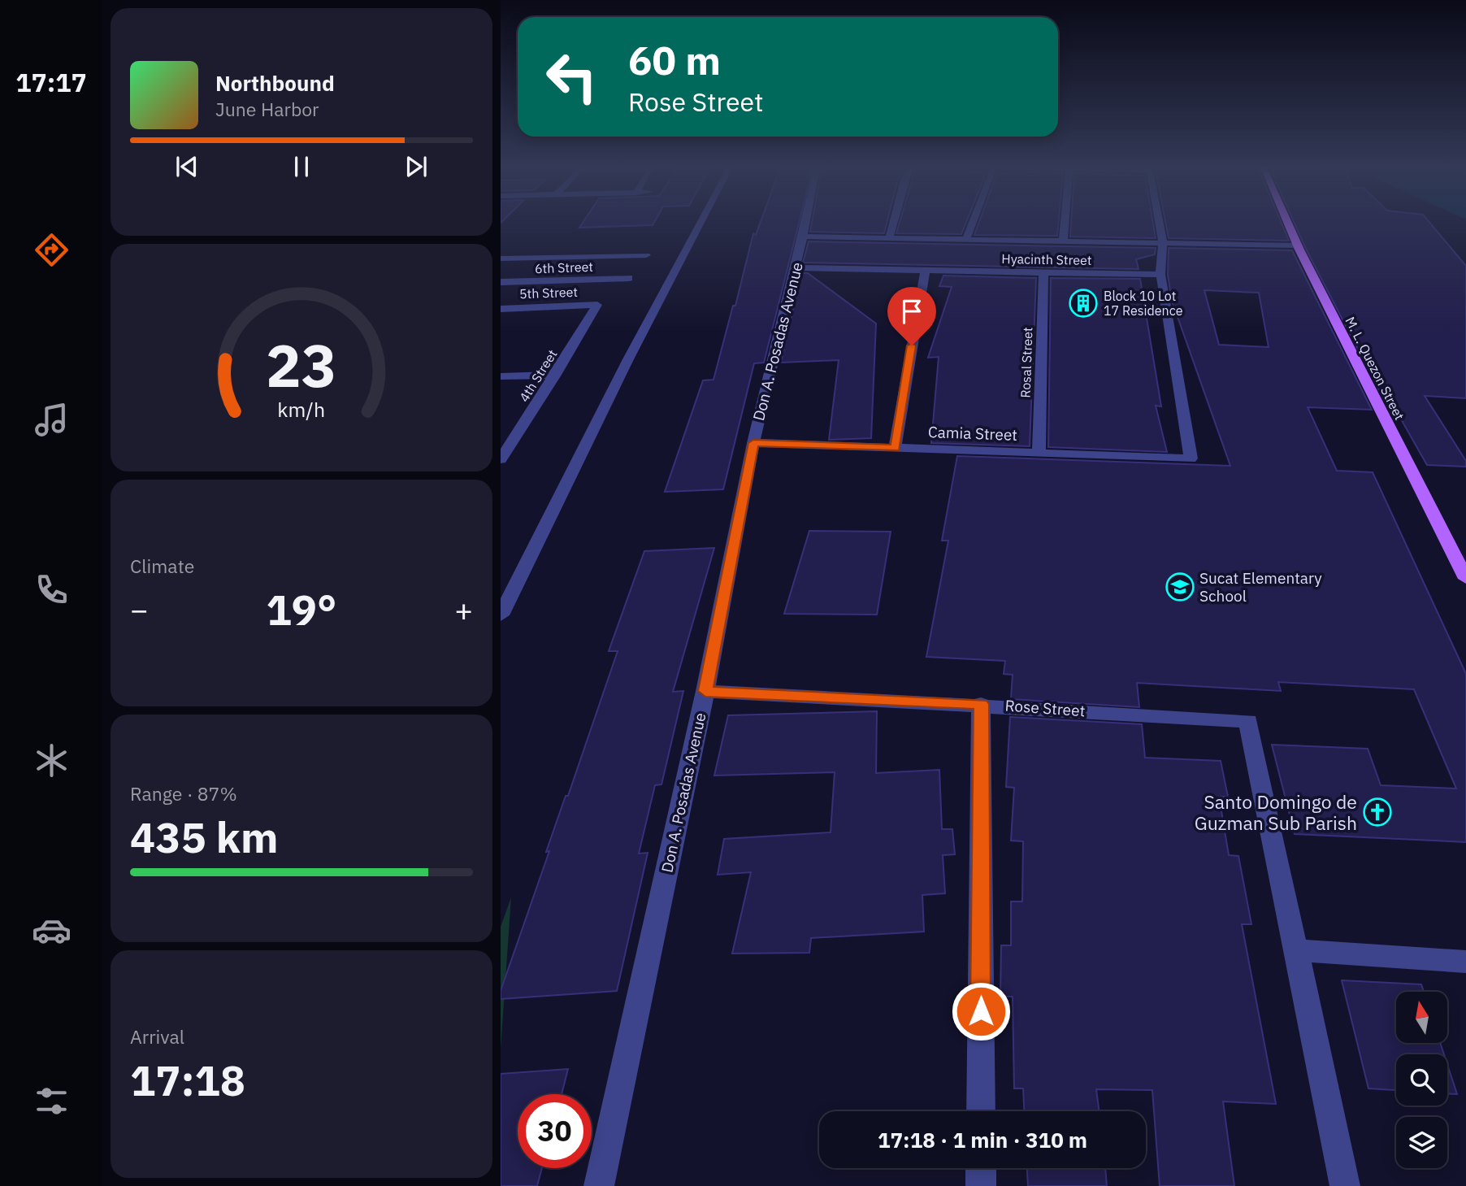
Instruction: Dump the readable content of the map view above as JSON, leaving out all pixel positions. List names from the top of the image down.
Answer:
{
  "streets": {
    "main road": ["M. L. Quezon Street"],
    "street": [
      "Hyacinth Street",
      "6th Street",
      "5th Street",
      "Don A. Posadas Avenue",
      "Rosal Street",
      "4th Street",
      "Camia Street",
      "Rose Street"
    ]
  },
  "crossings": [
    ["Hyacinth Street", "Don A. Posadas Avenue"],
    ["Hyacinth Street", "Rosal Street"],
    ["Hyacinth Street", "Camia Street"],
    ["5th Street", "4th Street"],
    ["Don A. Posadas Avenue", "Camia Street"],
    ["Don A. Posadas Avenue", "Rose Street"],
    ["Rosal Street", "Camia Street"]
  ],
  "places": {
    "building": ["Block 10 Lot 17 Residence"],
    "school or university": ["Sucat Elementary School"],
    "church": ["Santo Domingo de Guzman Sub Parish"]
  },
  "north": "top",
  "page": {
    "tabs": "17:17",
    "turn": ["60 m", "Rose Street"],
    "song": ["Northbound", "June Harbor"],
    "tile": [
      "Climate",
      ["Range · 87%", "435 km"],
      ["Arrival", "17:18"]
    ],
    "heat": ["−", "19°", "+"],
    "limit": "30",
    "trip": "17:18 · 1 min · 310 m",
    "gauge": ["23", "km/h"]
  }
}
